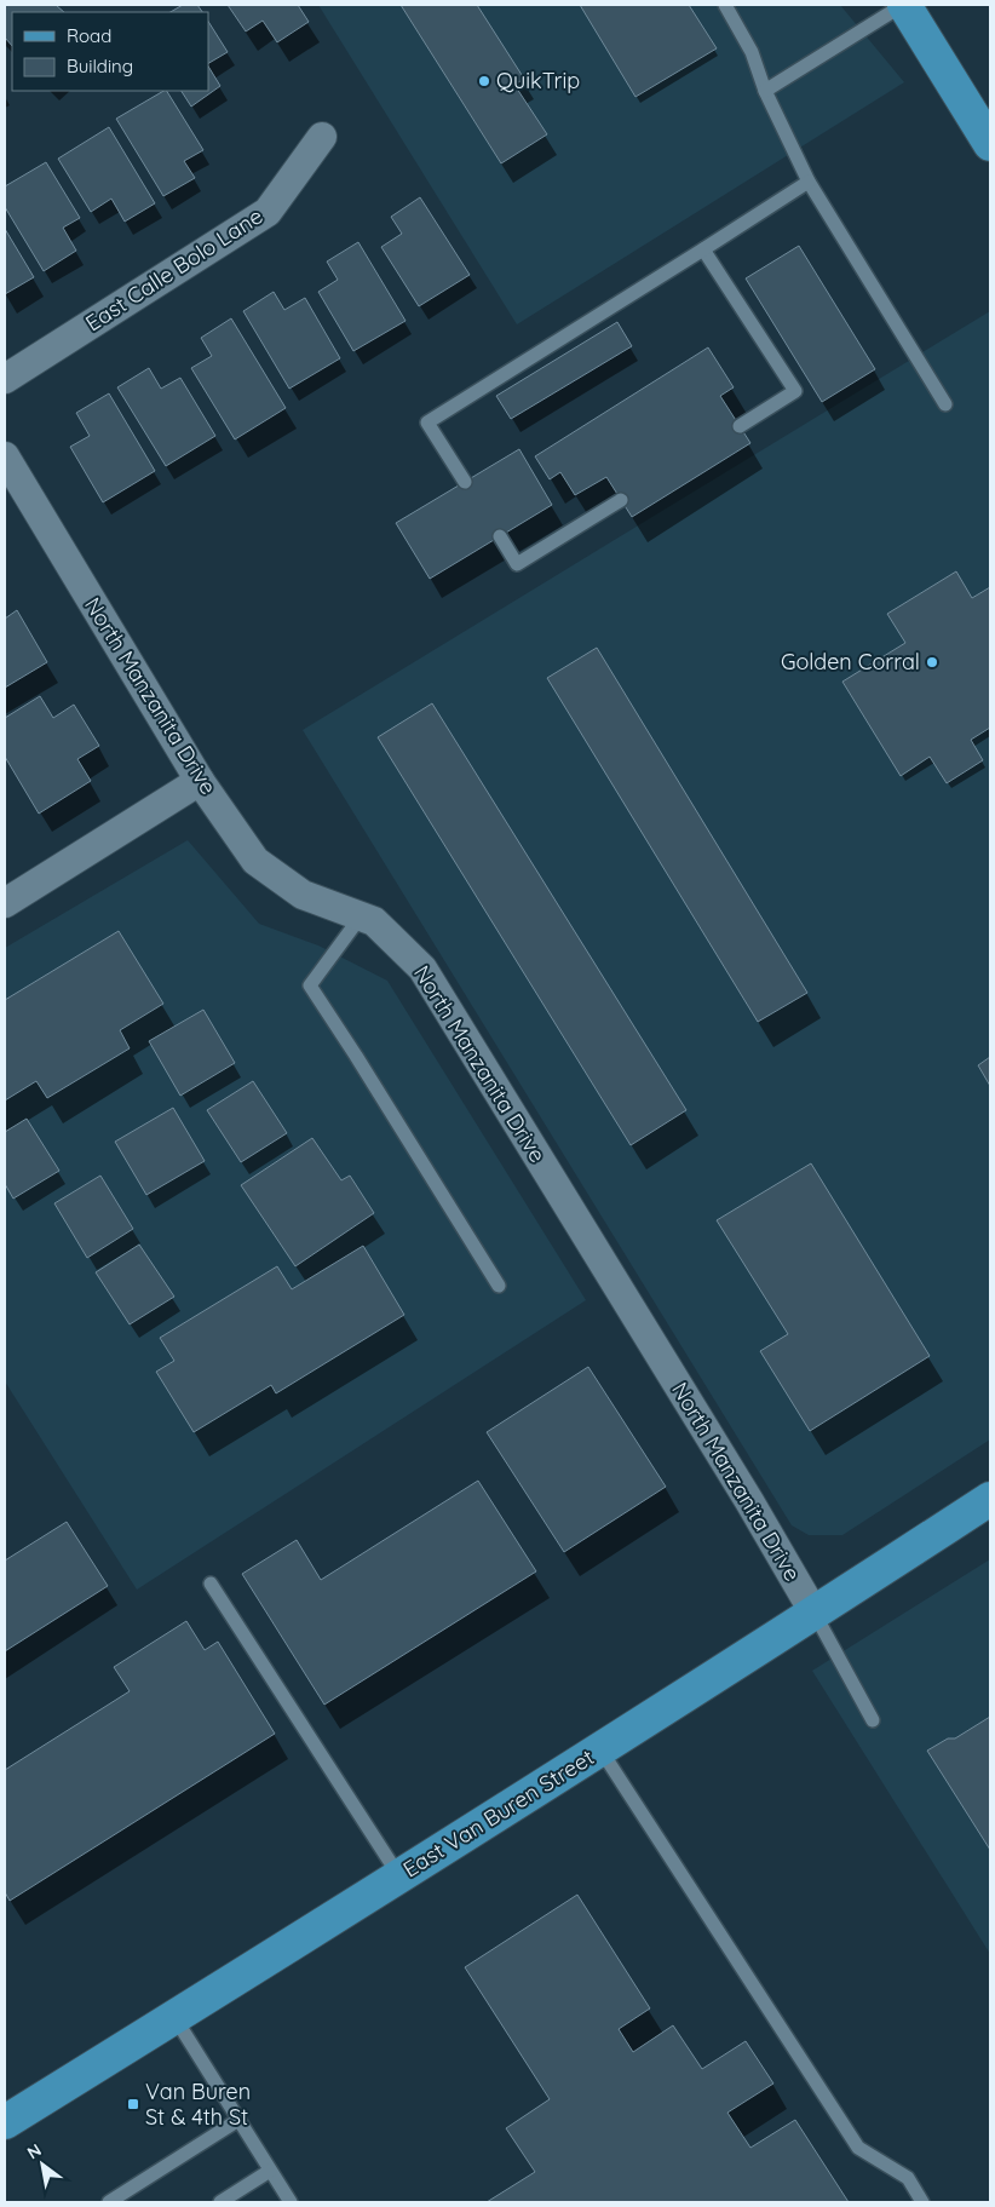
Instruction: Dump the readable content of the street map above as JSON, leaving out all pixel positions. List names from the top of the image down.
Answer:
{
  "streets": {
    "main road": ["East Van Buren Street"],
    "street": ["East Calle Bolo Lane", "North Manzanita Drive"]
  },
  "crossings": [
    ["North Manzanita Drive", "East Van Buren Street"]
  ],
  "places": {
    "other": ["QuikTrip", "Golden Corral"],
    "transit": ["Van Buren St & 4th St"]
  },
  "legend": ["Road", "Building"],
  "north": "top left"
}
